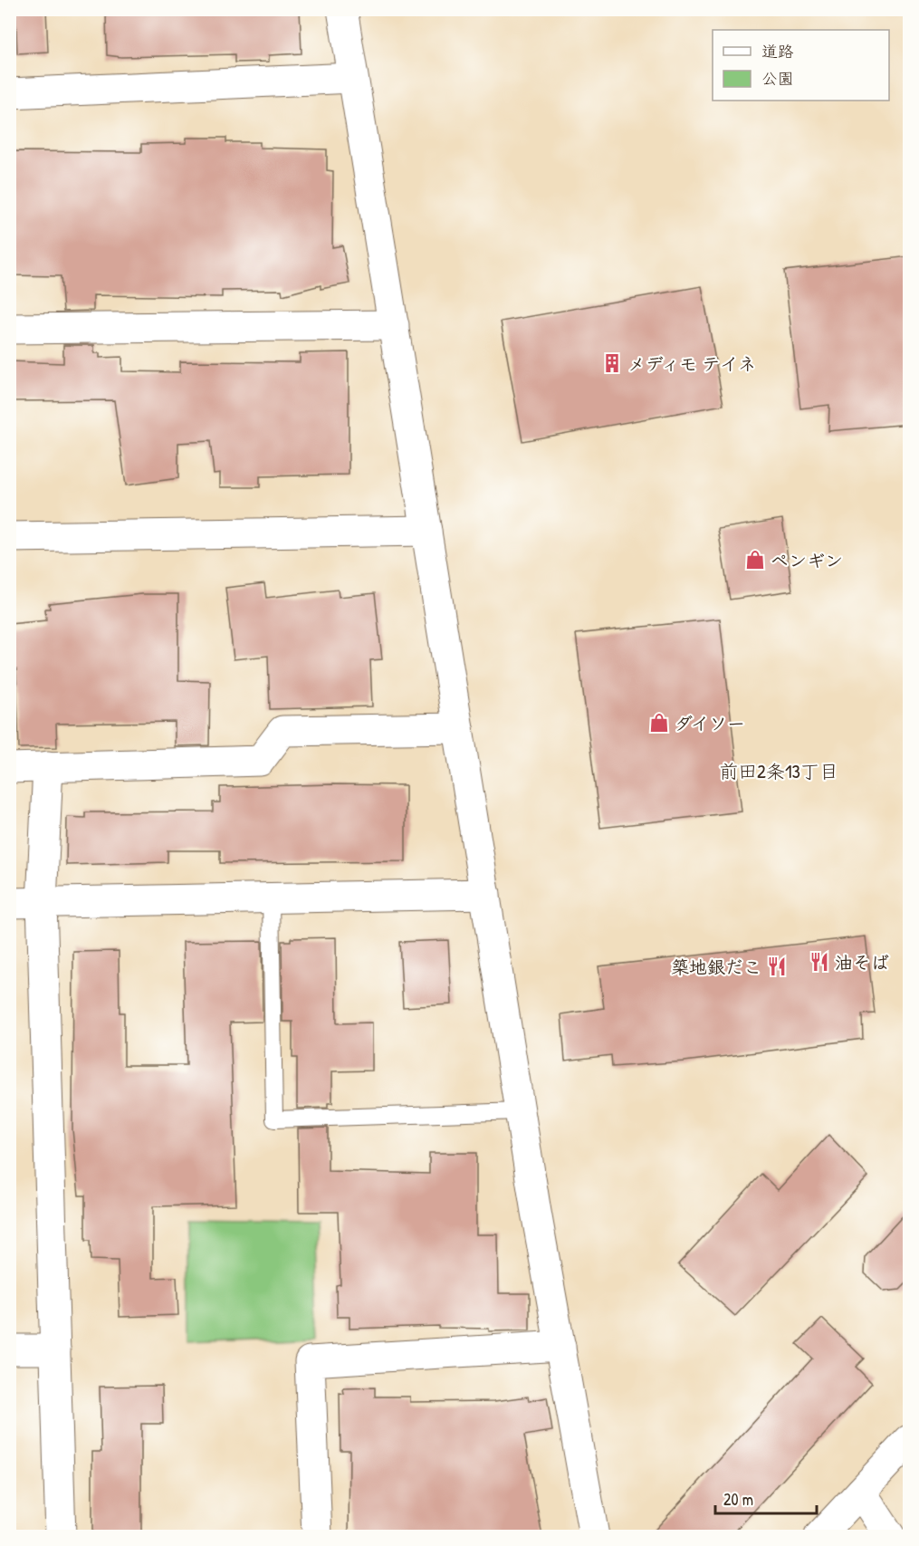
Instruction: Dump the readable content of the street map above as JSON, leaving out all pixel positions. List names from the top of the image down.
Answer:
{
  "districts": ["前田2条13丁目"],
  "places": {
    "building": ["メディモ テイネ"],
    "shop": ["ペンギン", "ダイソー"],
    "restaurant": ["油そば", "築地銀だこ"]
  },
  "legend": ["道路", "公園"],
  "scale_bar": "20 m"
}
